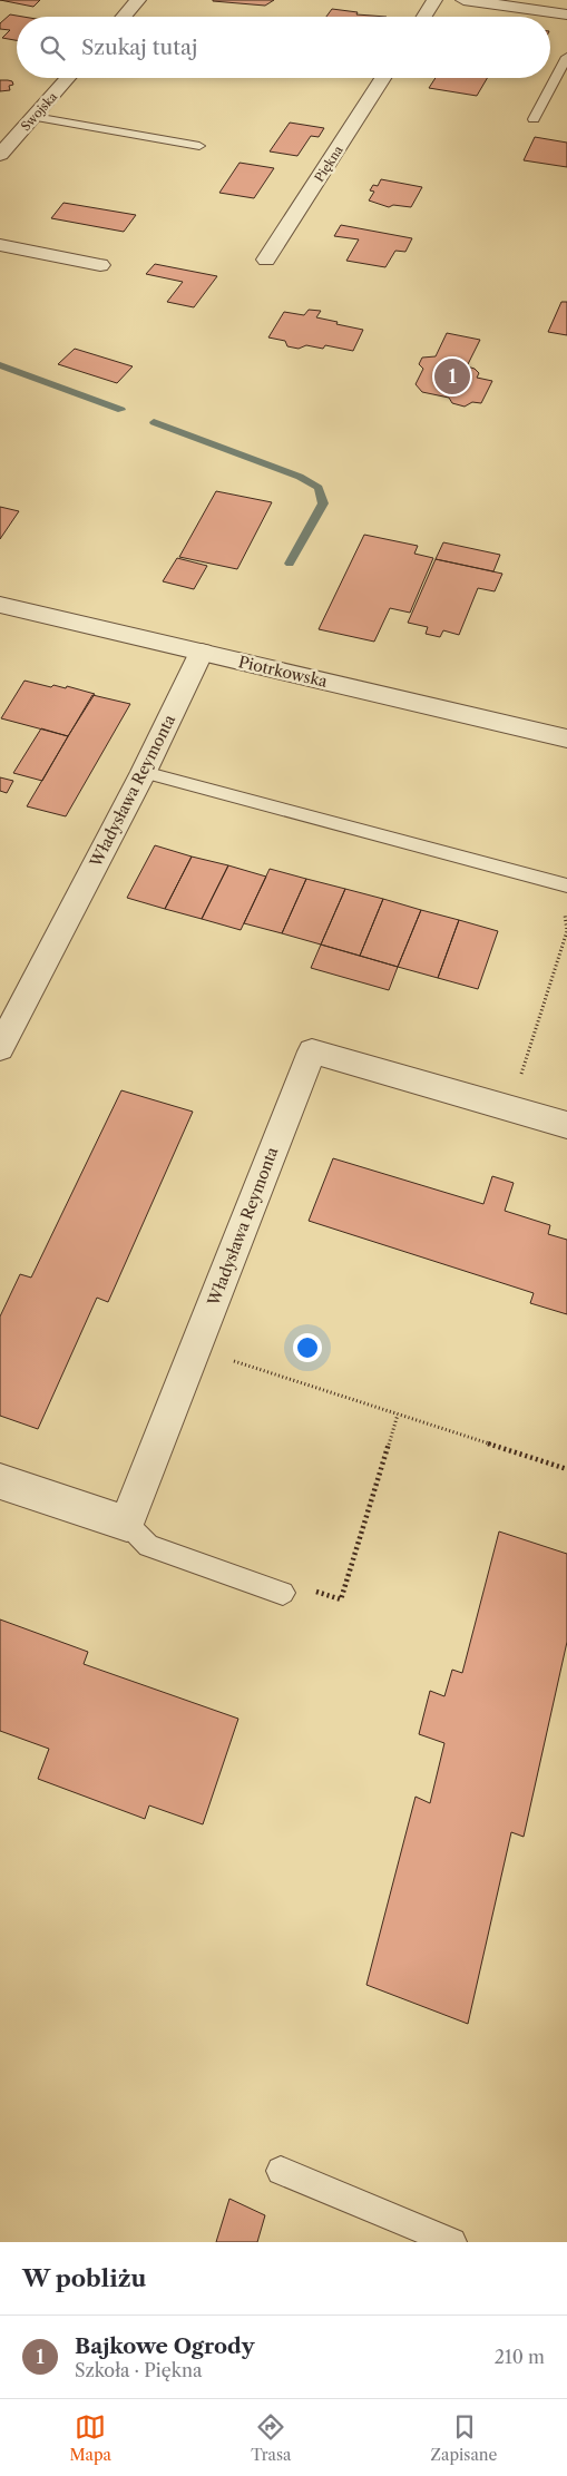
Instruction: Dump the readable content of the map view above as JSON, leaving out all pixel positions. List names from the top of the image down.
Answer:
{
  "streets": {
    "street": [
      "Swojska",
      "Piękna",
      "Piotrkowska",
      "Władysława Reymonta"
    ]
  },
  "crossings": [
    ["Piotrkowska", "Władysława Reymonta"]
  ],
  "page": {
    "search": "Szukaj tutaj",
    "pins": "1",
    "heading": "W pobliżu",
    "list": [
      {
        "mark": "1",
        "name": "Bajkowe Ogrody",
        "note": "Szkoła · Piękna",
        "value": "210 m"
      }
    ],
    "nav": ["Mapa", "Trasa", "Zapisane"]
  }
}
